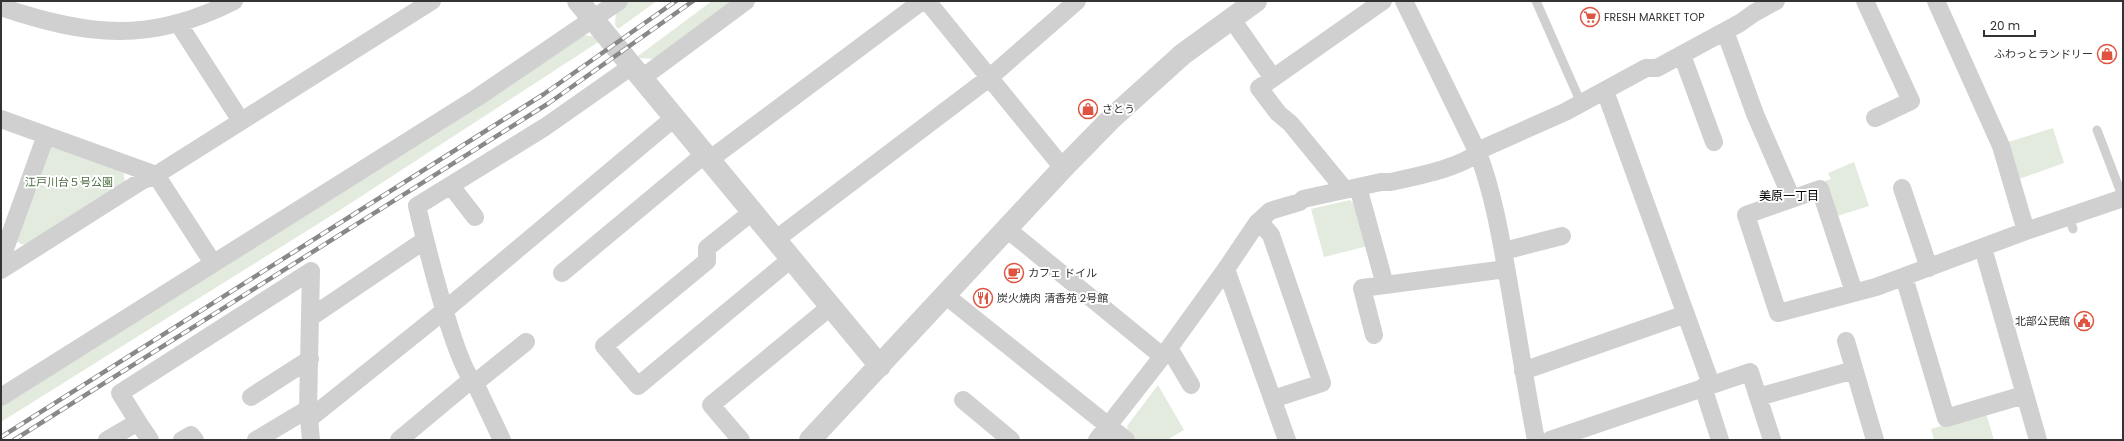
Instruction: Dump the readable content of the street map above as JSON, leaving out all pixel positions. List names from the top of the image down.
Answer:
{
  "districts": ["美原一丁目"],
  "parks": ["江戸川台５号公園"],
  "places": {
    "supermarket": ["FRESH MARKET TOP"],
    "shop": ["ふわっとランドリー", "さとう"],
    "cafe": ["カフェ ドイル"],
    "restaurant": ["炭火焼肉 清香苑 2号館"],
    "public building": ["北部公民館"]
  },
  "scale_bar": "20 m"
}
